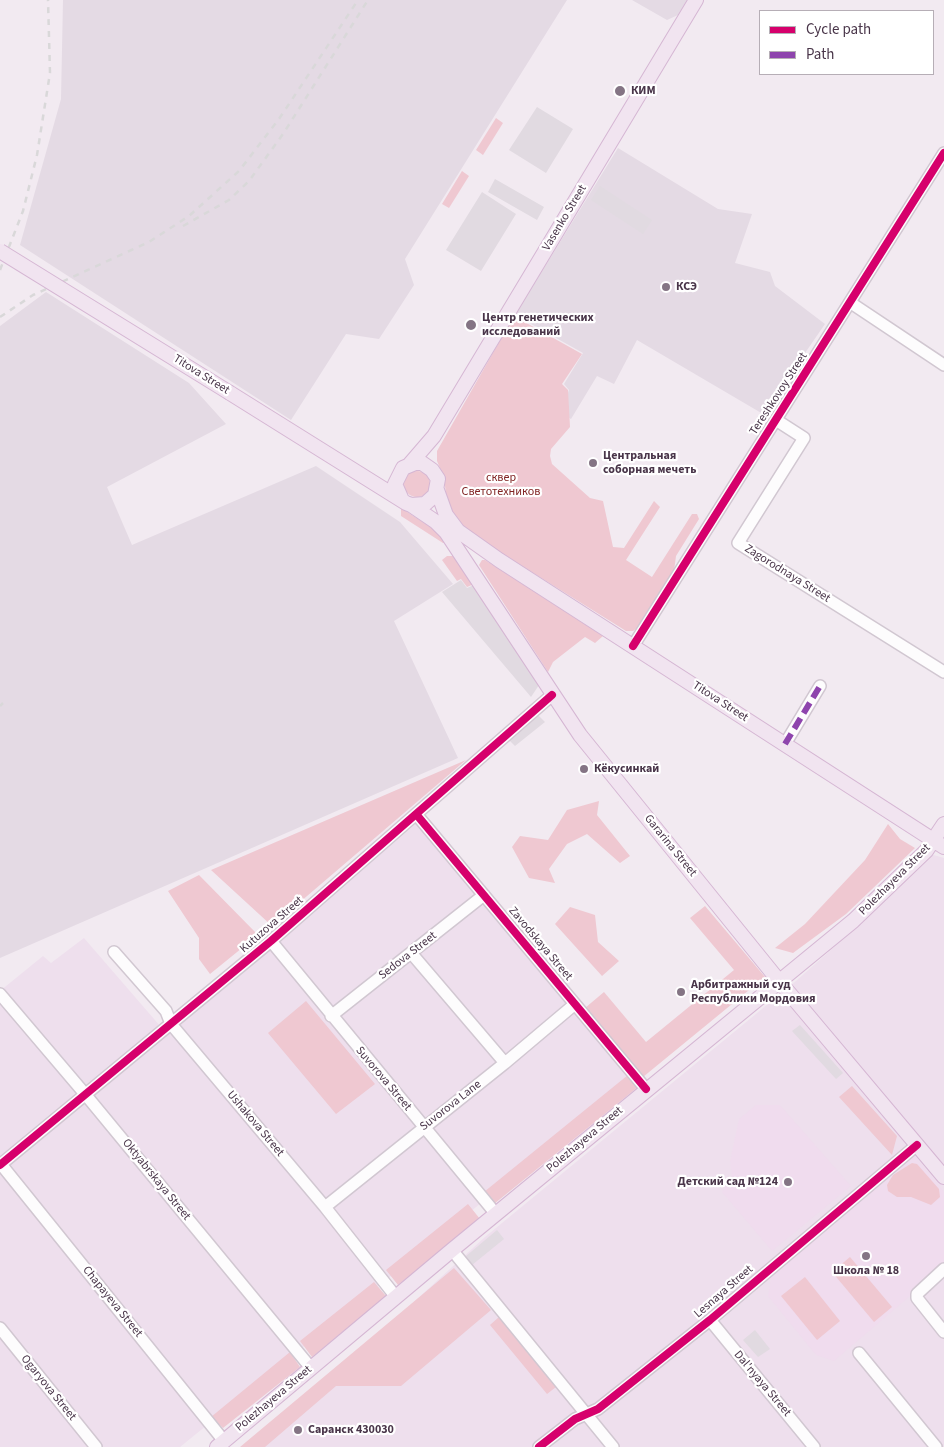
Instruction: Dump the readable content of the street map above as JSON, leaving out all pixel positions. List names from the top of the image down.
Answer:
{
  "streets": {
    "main road": [
      "Vasenko Street",
      "Titova Street",
      "Gararina Street",
      "Polezhayeva Street"
    ],
    "street": [
      "Tereshkovoy Street",
      "Zagorodnaya Street",
      "Kutuzova Street",
      "Zavodskaya Street",
      "Sedova Street",
      "Suvorova Street",
      "Suvorova Lane",
      "Ushakova Street",
      "Oktyabrskaya Street",
      "Lesnaya Street",
      "Chapayeva Street",
      "Dal'nyaya Street",
      "Ogaryova Street"
    ]
  },
  "crossings": [
    ["Vasenko Street", "Titova Street"],
    ["Vasenko Street", "Gararina Street"],
    ["Titova Street", "Tereshkovoy Street"],
    ["Titova Street", "Gararina Street"],
    ["Titova Street", "Polezhayeva Street"],
    ["Tereshkovoy Street", "Zagorodnaya Street"],
    ["Gararina Street", "Polezhayeva Street"],
    ["Gararina Street", "Kutuzova Street"],
    ["Gararina Street", "Lesnaya Street"],
    ["Polezhayeva Street", "Zavodskaya Street"],
    ["Polezhayeva Street", "Suvorova Street"],
    ["Polezhayeva Street", "Ushakova Street"],
    ["Polezhayeva Street", "Oktyabrskaya Street"],
    ["Polezhayeva Street", "Chapayeva Street"],
    ["Kutuzova Street", "Zavodskaya Street"],
    ["Kutuzova Street", "Suvorova Street"],
    ["Kutuzova Street", "Ushakova Street"],
    ["Kutuzova Street", "Oktyabrskaya Street"],
    ["Kutuzova Street", "Chapayeva Street"],
    ["Zavodskaya Street", "Sedova Street"],
    ["Zavodskaya Street", "Suvorova Lane"],
    ["Sedova Street", "Suvorova Street"],
    ["Suvorova Street", "Suvorova Lane"],
    ["Suvorova Lane", "Ushakova Street"],
    ["Lesnaya Street", "Dal'nyaya Street"]
  ],
  "parks": ["сквер Светотехников"],
  "places": [
    "КИМ",
    "КСЭ",
    "Центр генетических исследований",
    "Центральная соборная мечеть",
    "Кёкусинкай",
    "Арбитражный суд Республики Мордовия",
    "Детский сад №124",
    "Школа № 18",
    "Саранск 430030"
  ],
  "legend": ["Cycle path", "Path"]
}
